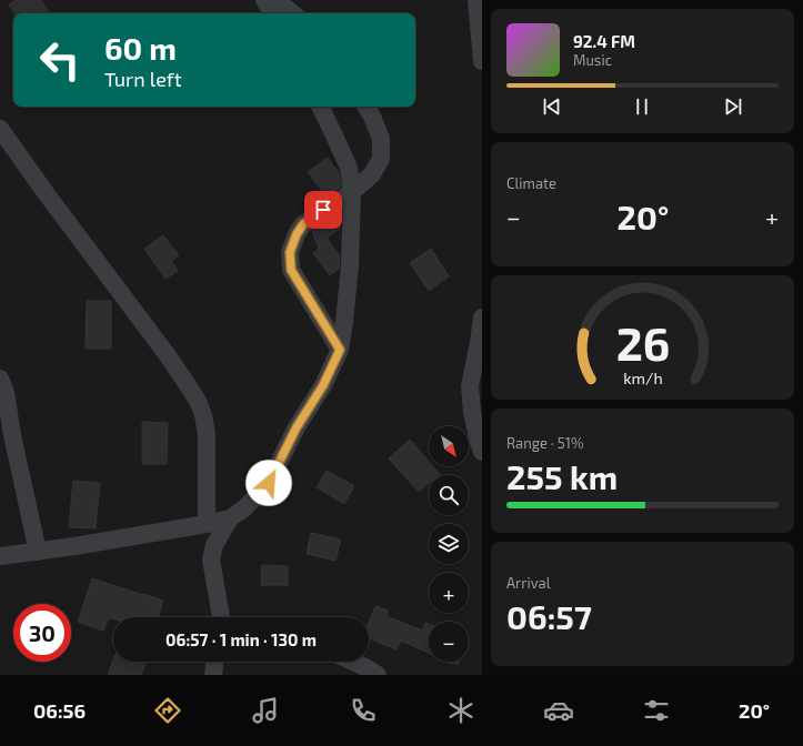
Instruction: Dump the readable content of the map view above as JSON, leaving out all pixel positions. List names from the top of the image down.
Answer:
{
  "north": "bottom right",
  "page": {
    "turn": ["60 m", "Turn left"],
    "song": ["92.4 FM", "Music"],
    "tile": [
      "Climate",
      ["Range · 51%", "255 km"],
      ["Arrival", "06:57"]
    ],
    "heat": ["−", "20°", "+"],
    "map_buttons": ["+", "−"],
    "limit": "30",
    "trip": "06:57 · 1 min · 130 m",
    "tabs": ["06:56", "20°"],
    "gauge": ["26", "km/h"]
  }
}
